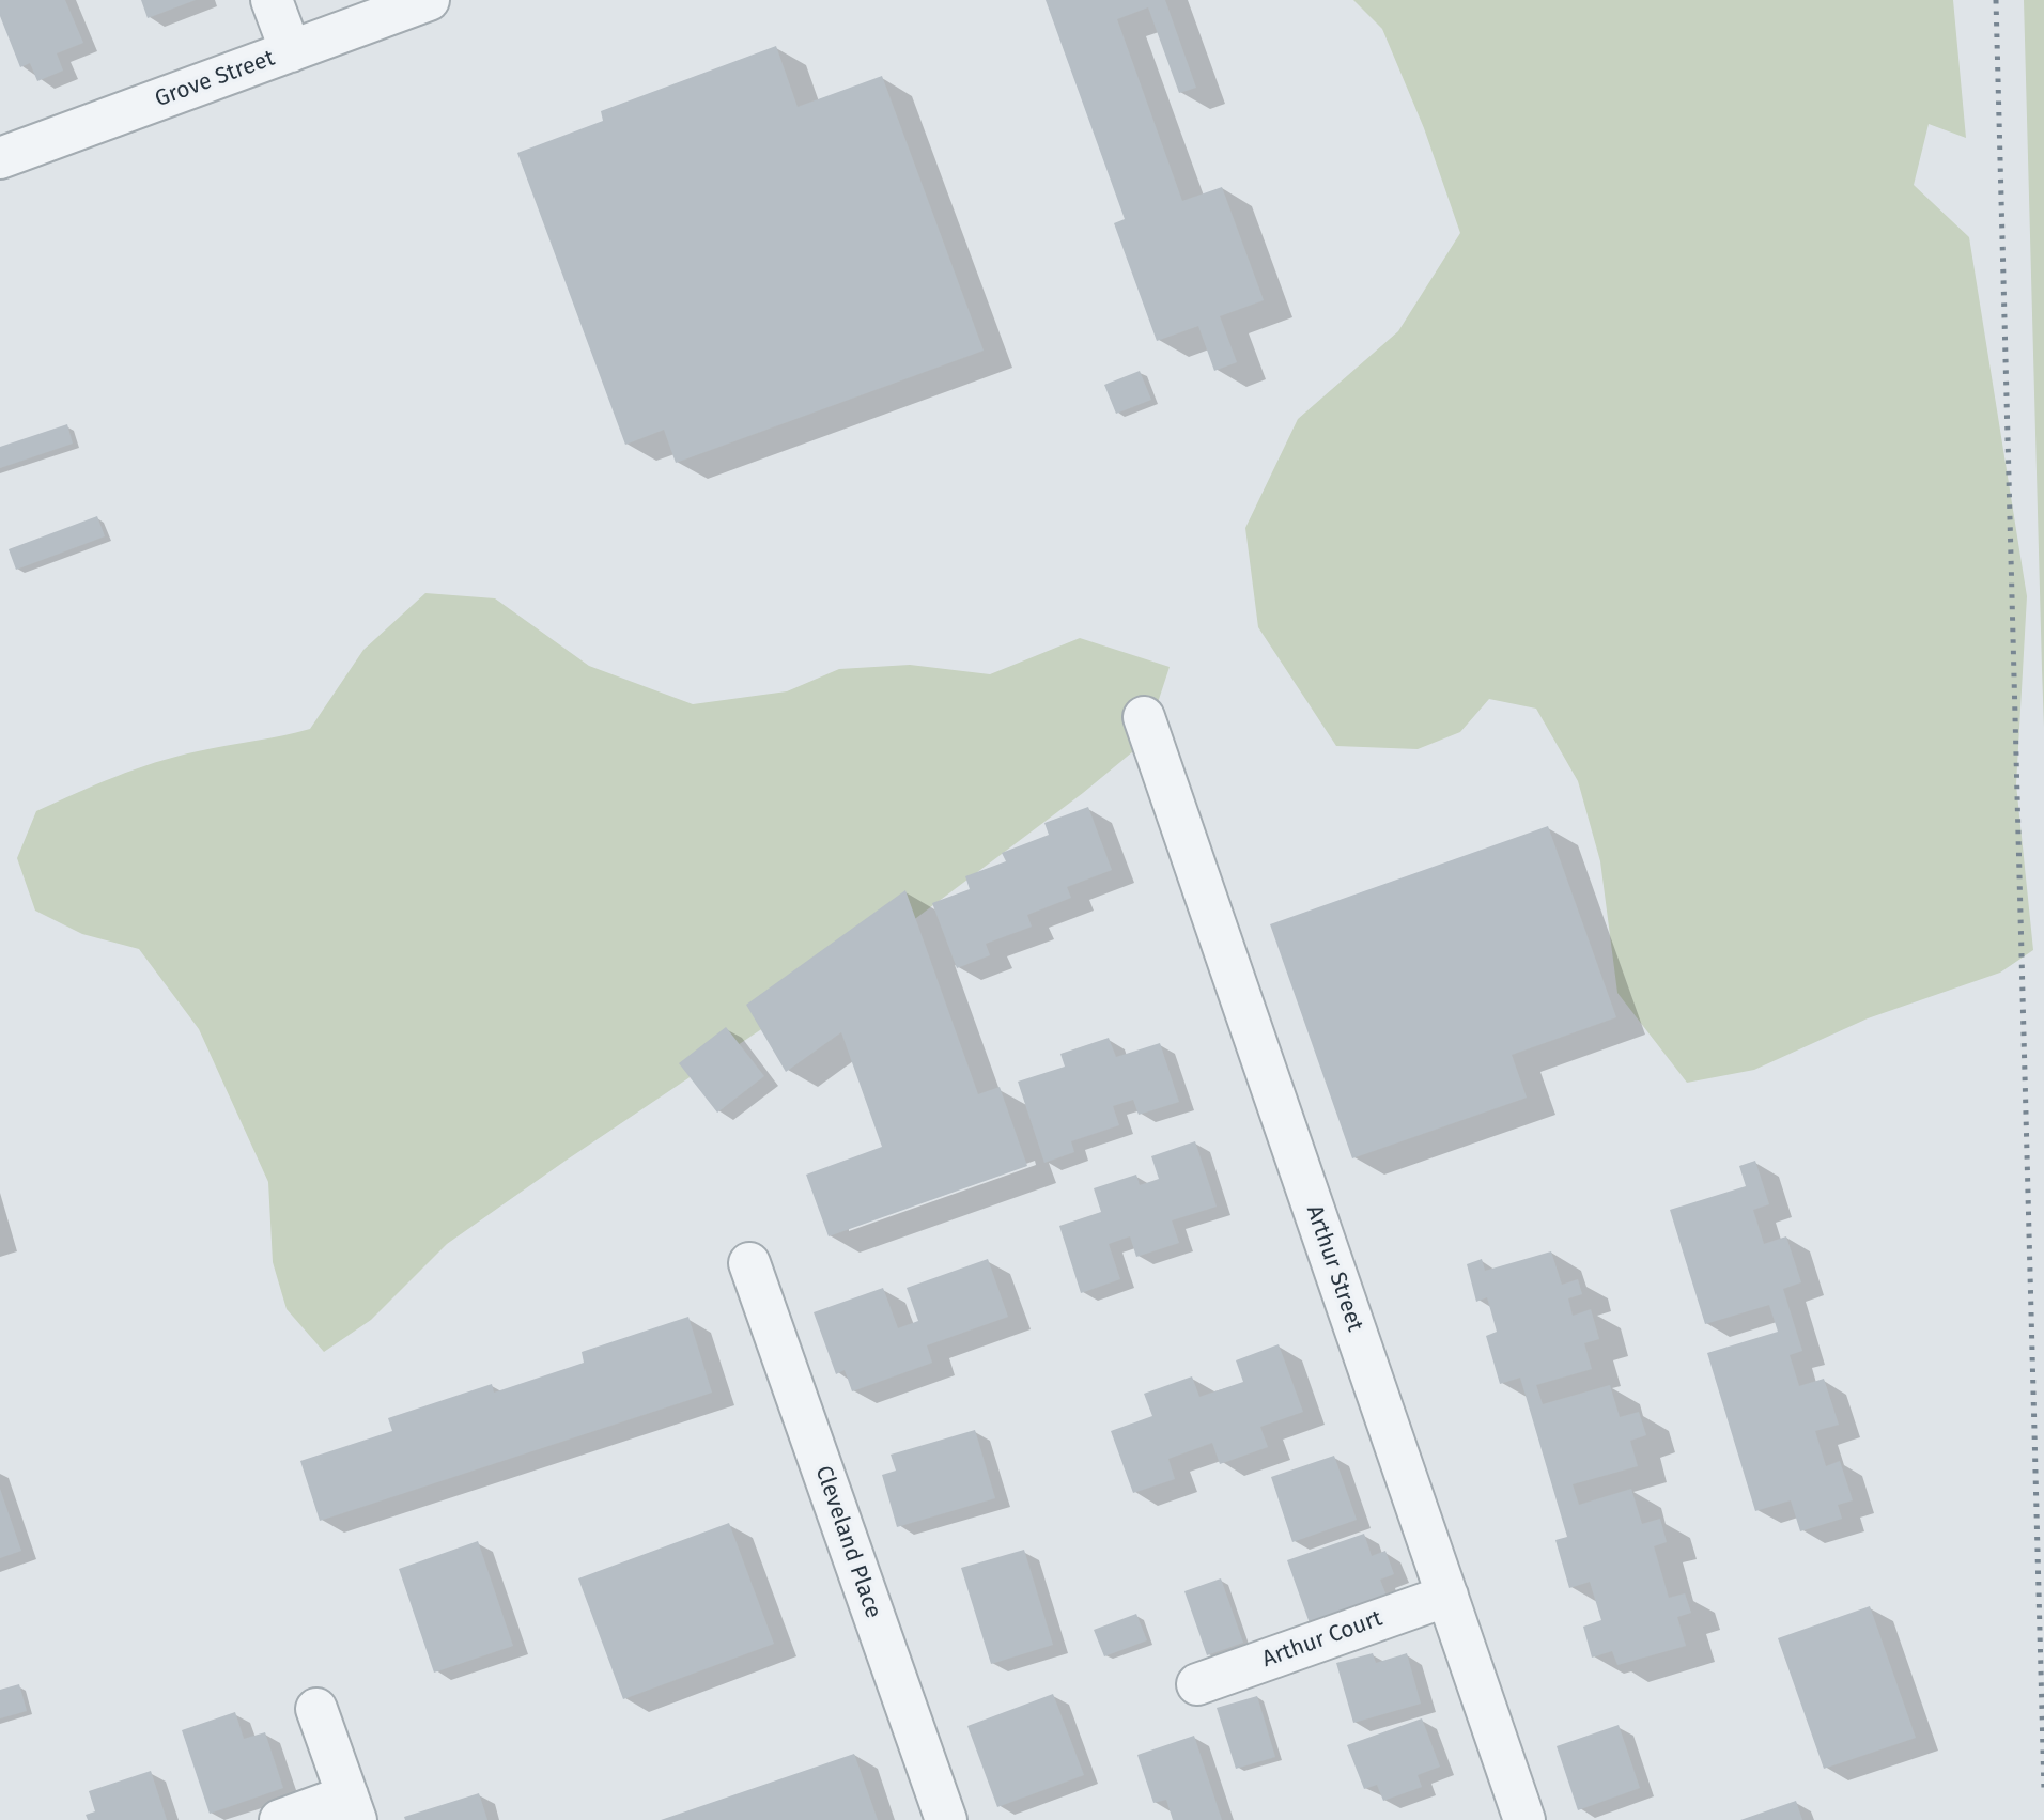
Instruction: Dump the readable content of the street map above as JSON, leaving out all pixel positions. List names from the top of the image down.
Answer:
{
  "streets": {
    "street": [
      "Grove Street",
      "Arthur Street",
      "Cleveland Place",
      "Arthur Court"
    ]
  },
  "crossings": [
    ["Arthur Street", "Arthur Court"]
  ]
}
